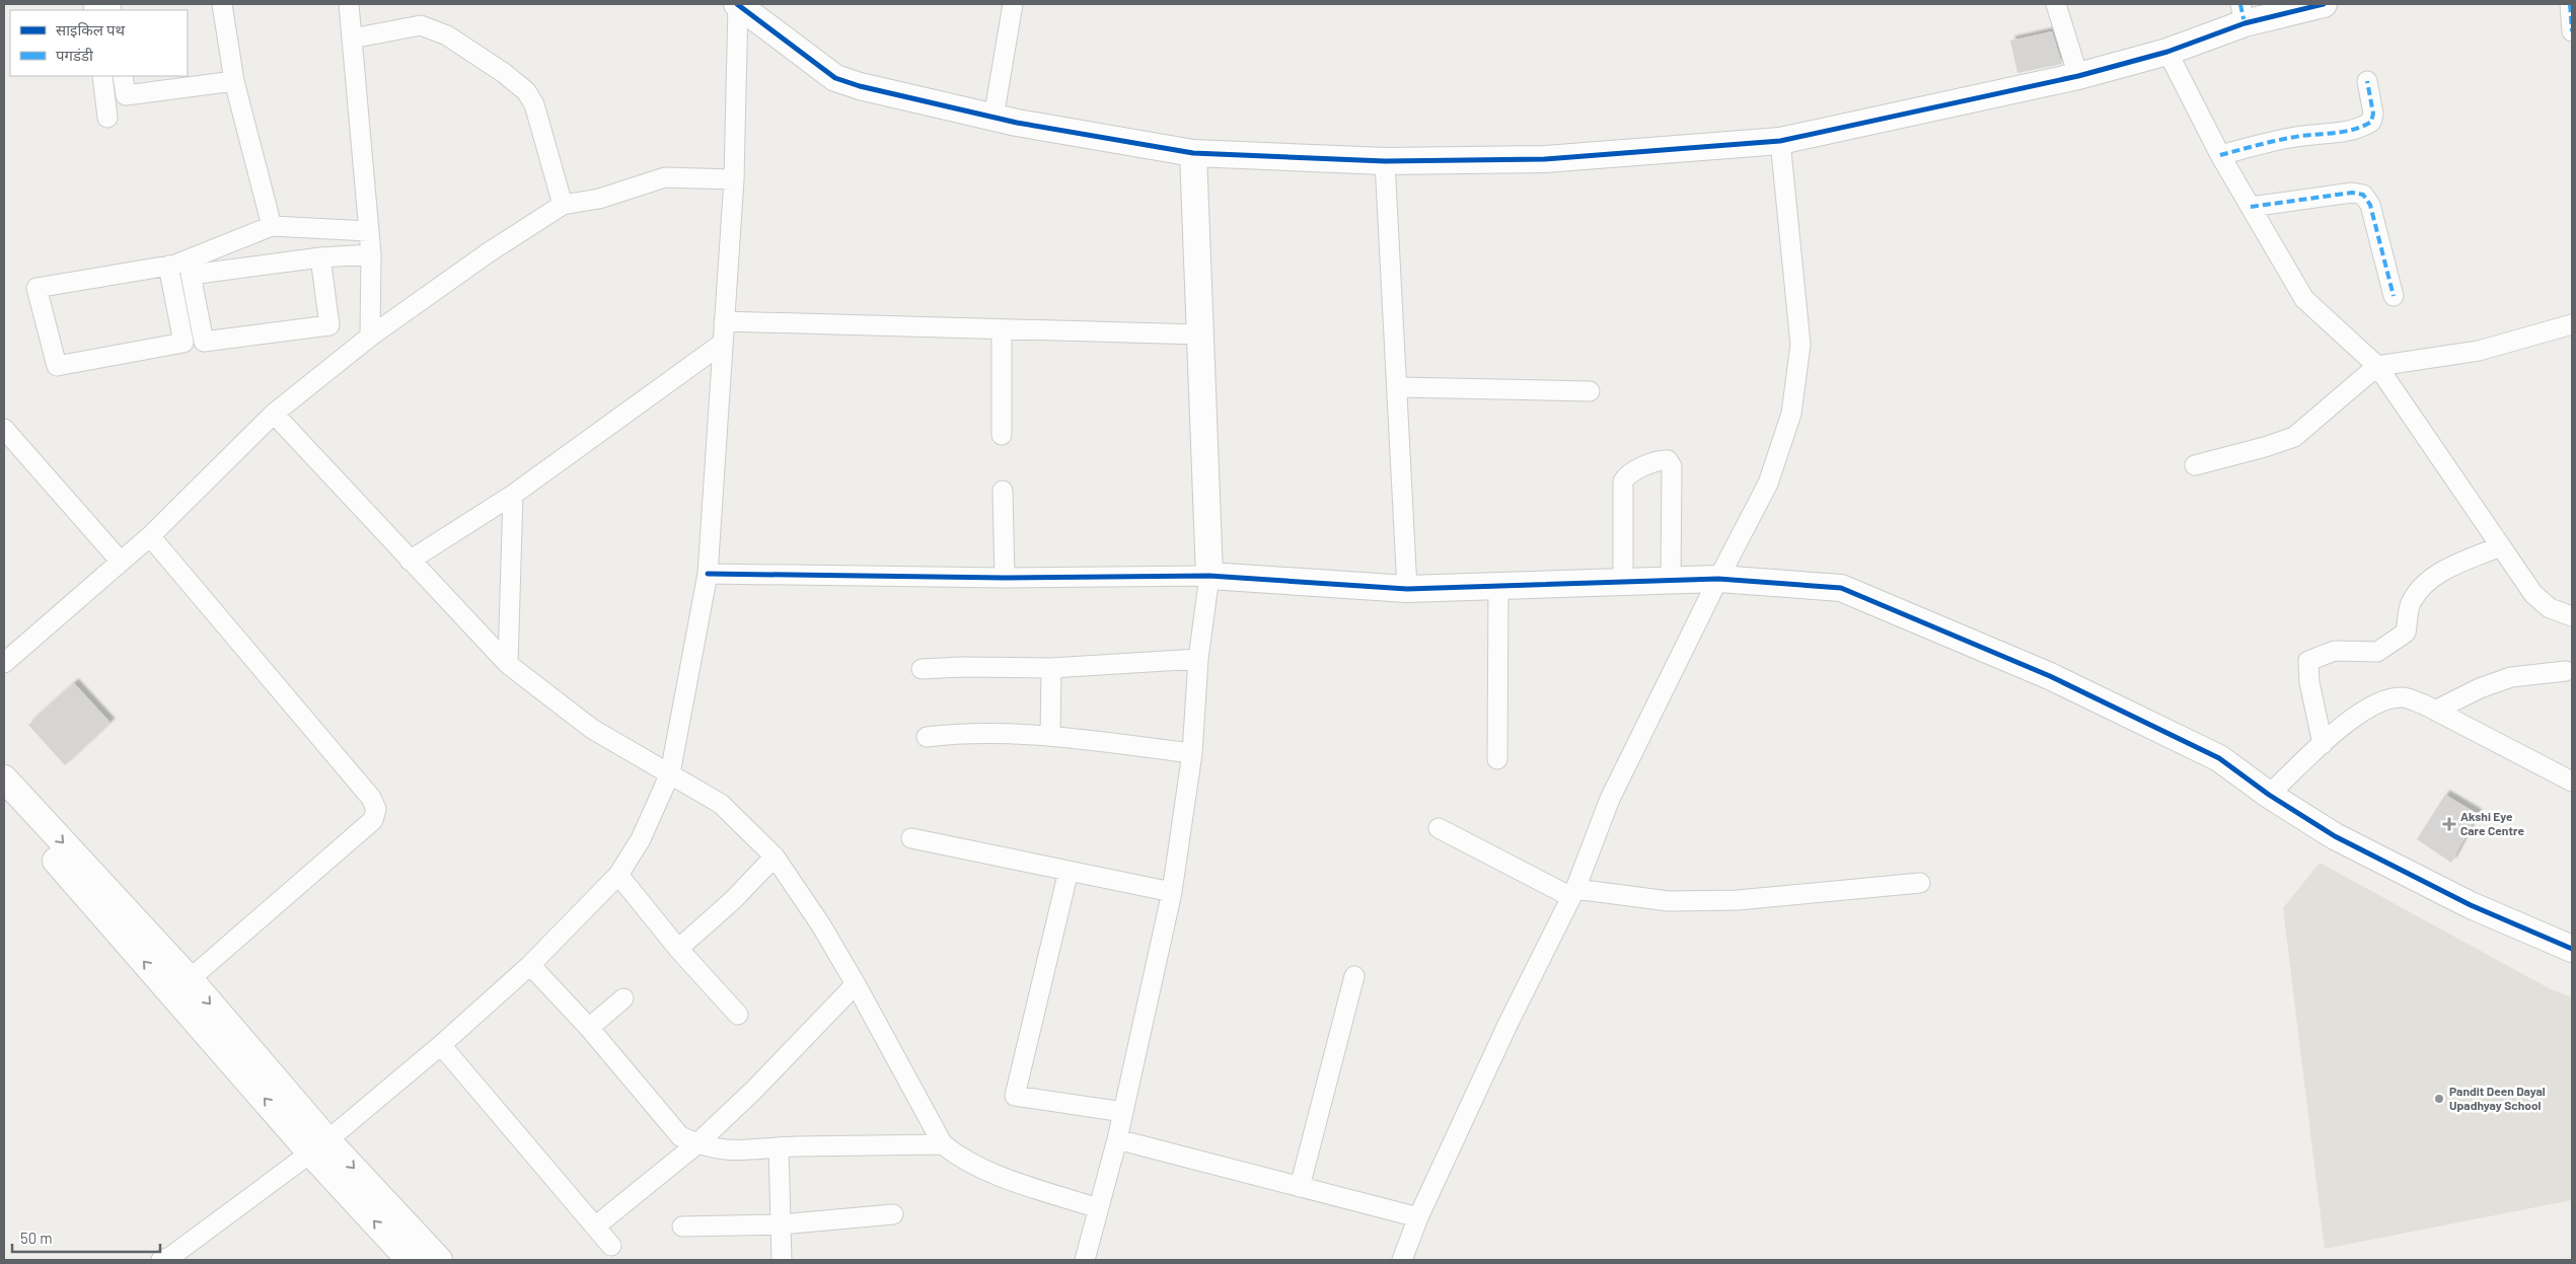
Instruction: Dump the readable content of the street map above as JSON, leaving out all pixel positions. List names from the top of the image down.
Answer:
{
  "places": {
    "health": ["Akshi Eye Care Centre"],
    "other": ["Pandit Deen Dayal Upadhyay School"]
  },
  "legend": ["साइकिल पथ", "पगडंडी"],
  "scale_bar": "50 m"
}
